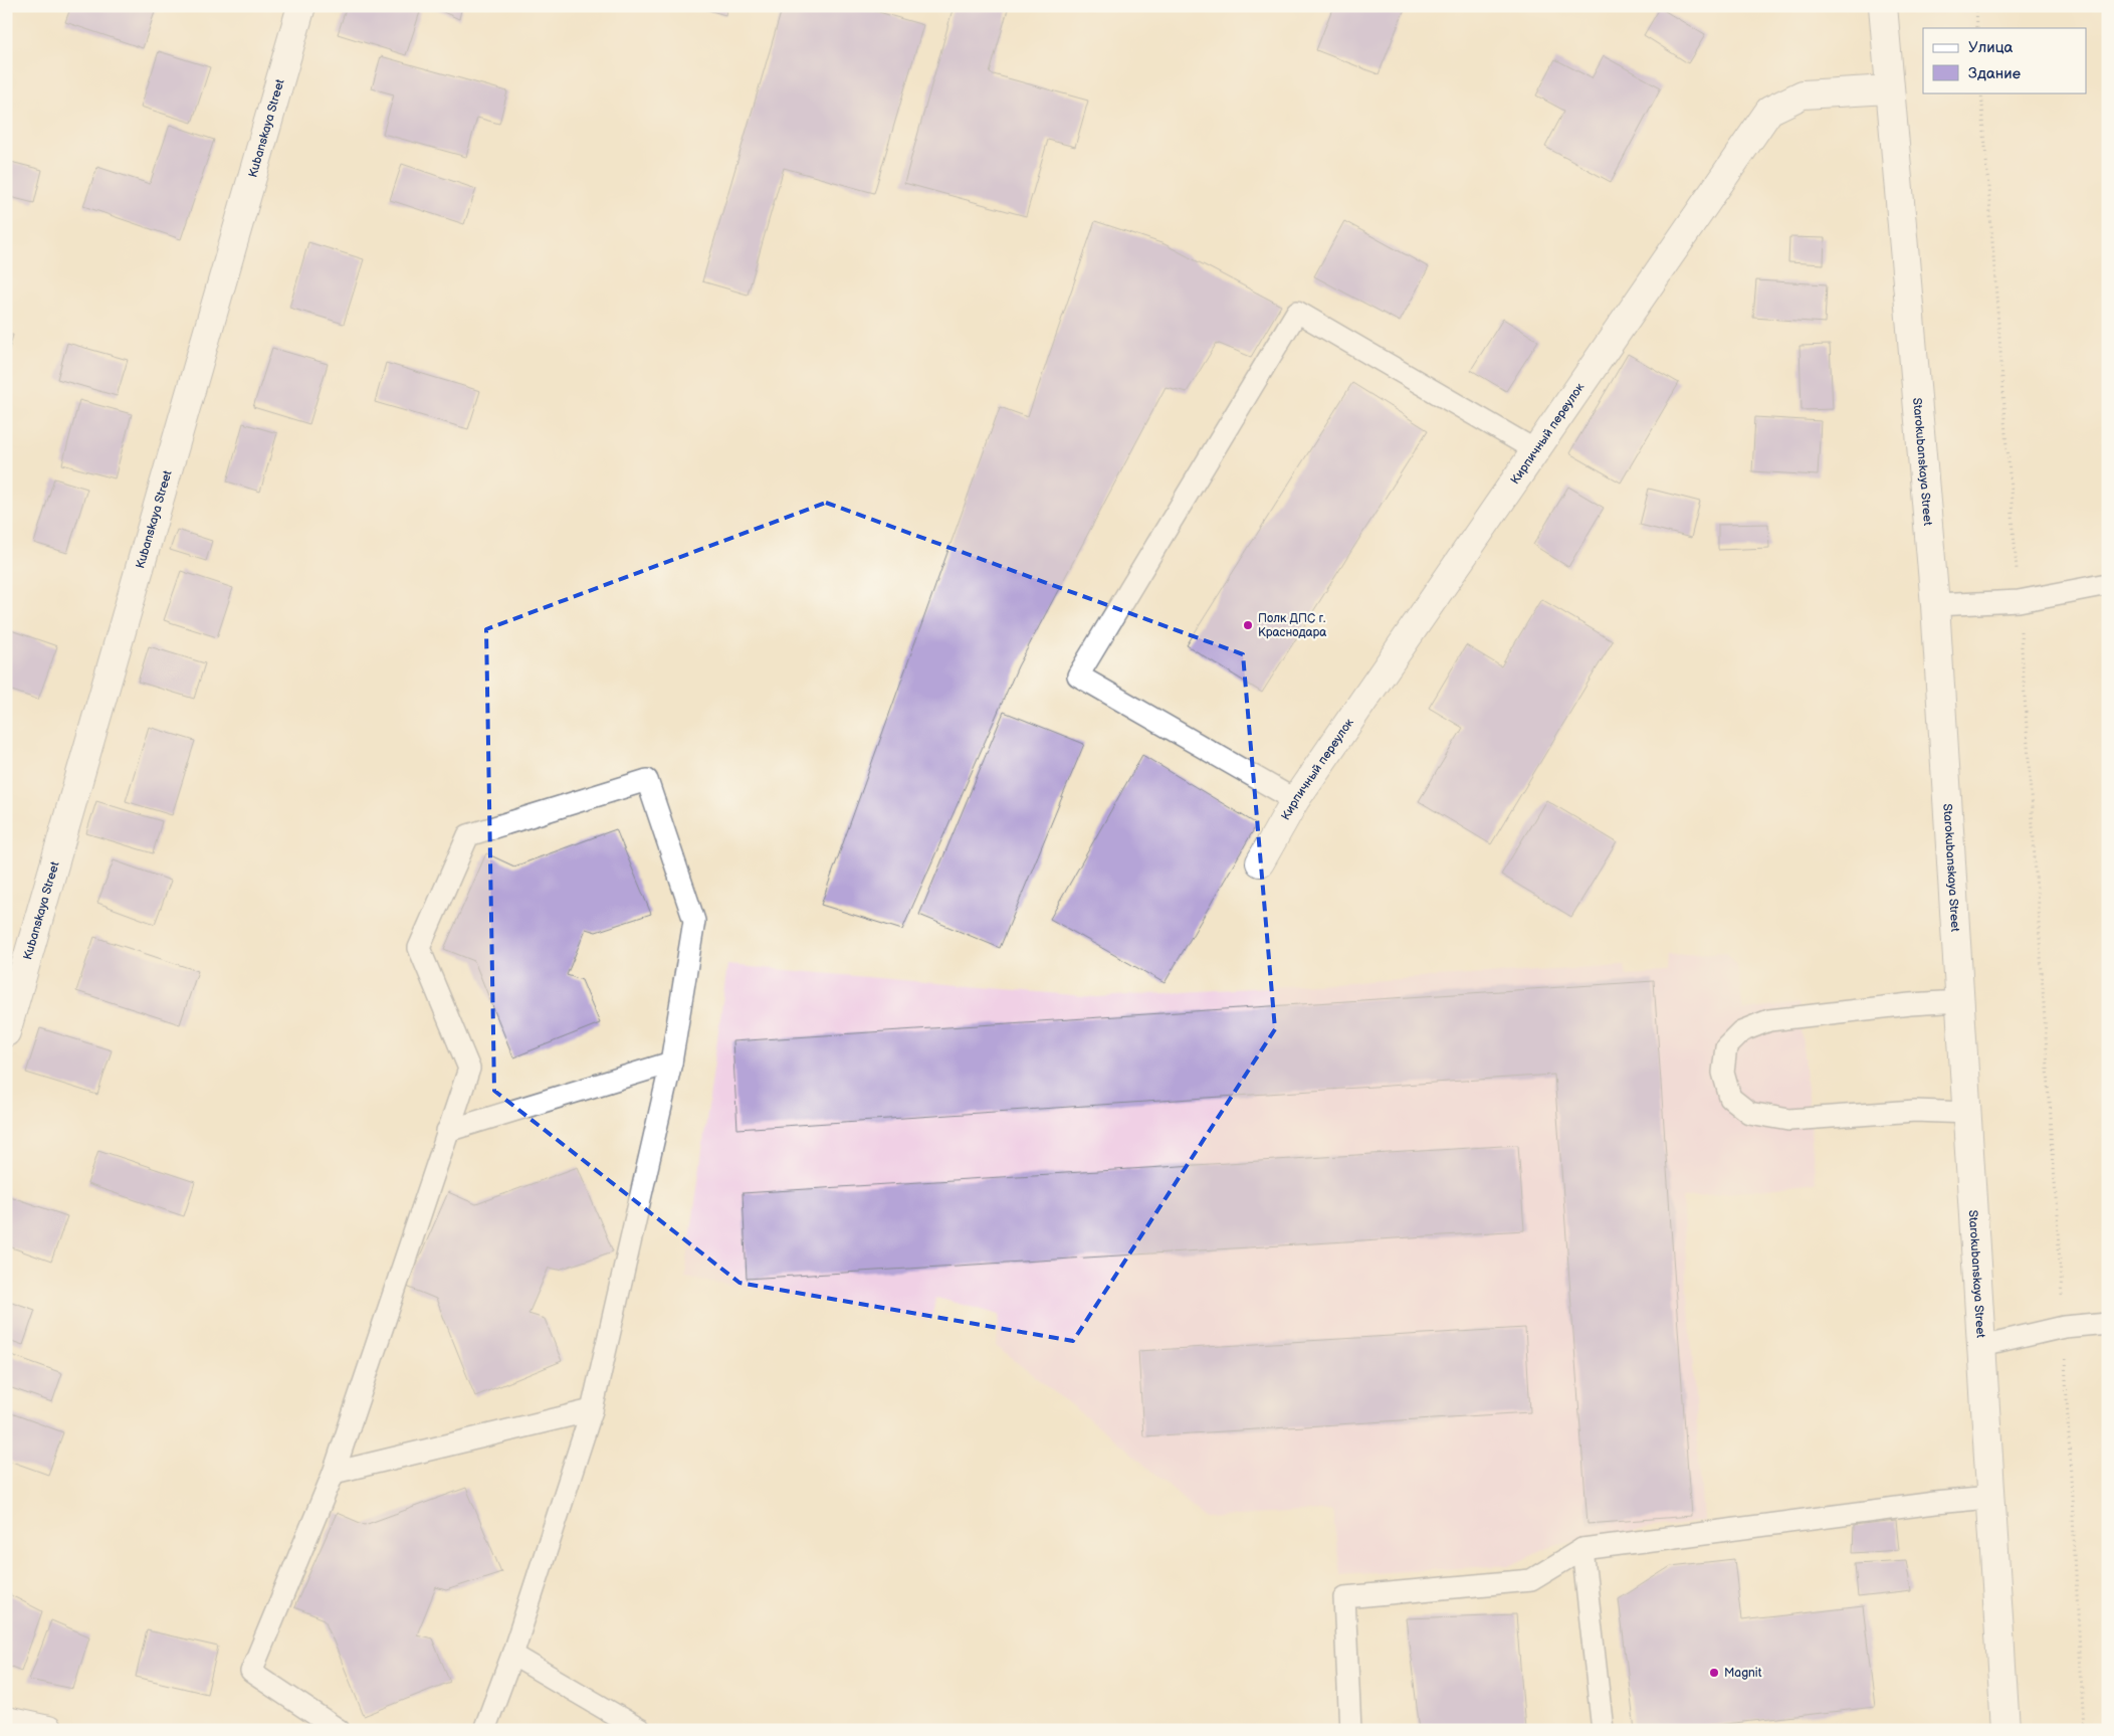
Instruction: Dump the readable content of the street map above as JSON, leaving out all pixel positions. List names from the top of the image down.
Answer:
{
  "streets": {
    "street": ["Kubanskaya Street", "Кирпичный переулок", "Starokubanskaya Street"]
  },
  "crossings": [
    ["Кирпичный переулок", "Starokubanskaya Street"]
  ],
  "places": ["Полк ДПС г. Краснодара", "Magnit"],
  "legend": ["Улица", "Здание"]
}
